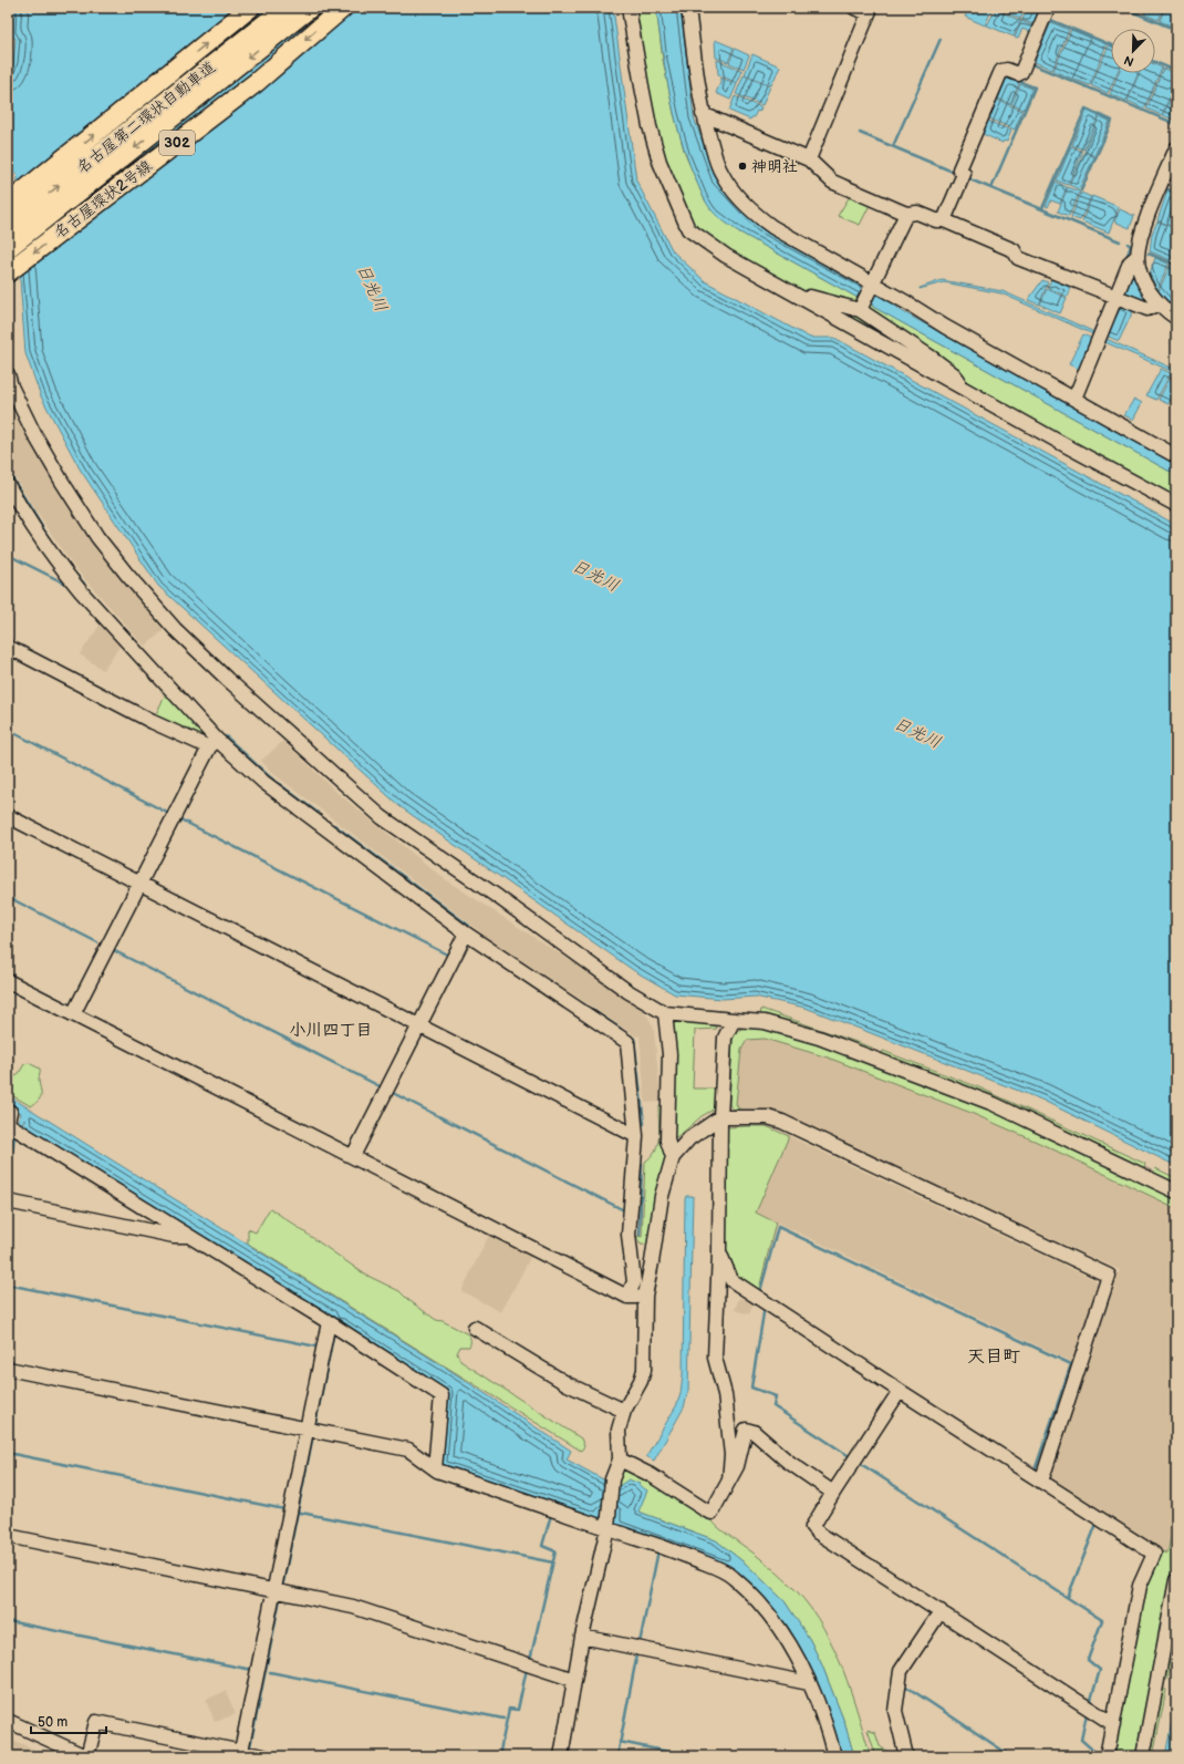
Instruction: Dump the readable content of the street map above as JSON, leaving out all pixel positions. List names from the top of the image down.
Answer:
{
  "streets": {
    "highway": ["名古屋第二環状自動車道", "302", "名古屋環状2号線"]
  },
  "districts": ["小川四丁目", "天目町"],
  "water": ["日光川"],
  "places": ["神明社"],
  "scale_bar": "50 m",
  "north": "bottom left"
}
